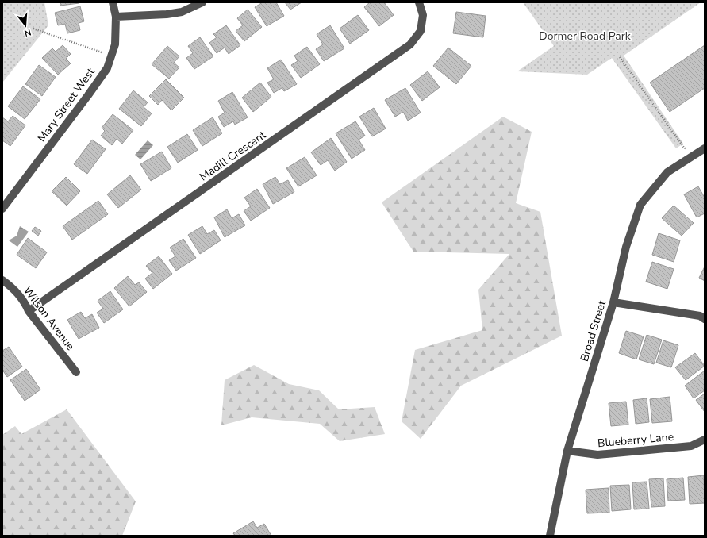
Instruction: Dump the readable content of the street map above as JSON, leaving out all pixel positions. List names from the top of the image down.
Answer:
{
  "streets": {
    "street": [
      "Mary Street West",
      "Madill Crescent",
      "Wilson Avenue",
      "Broad Street",
      "Blueberry Lane"
    ]
  },
  "crossings": [
    ["Madill Crescent", "Wilson Avenue"],
    ["Broad Street", "Blueberry Lane"]
  ],
  "parks": ["Dormer Road Park"],
  "north": "bottom"
}
